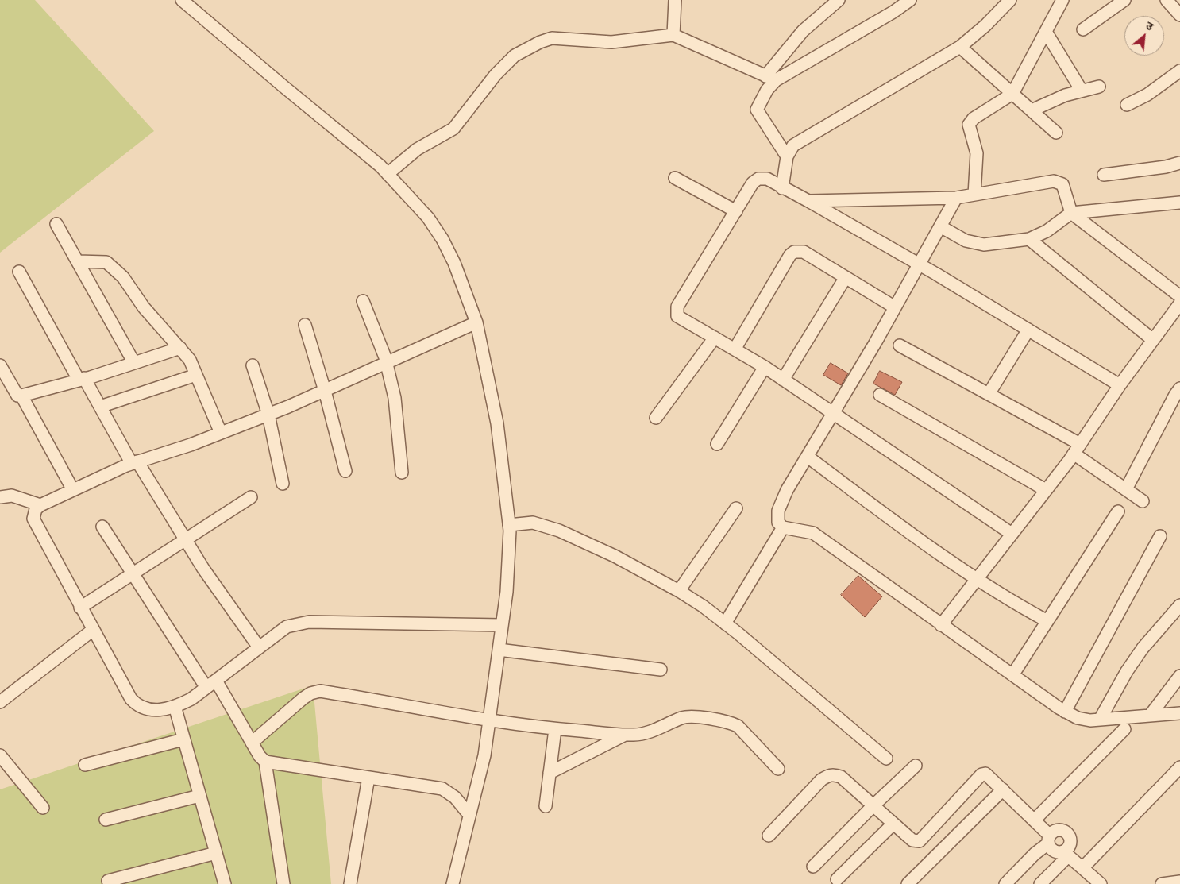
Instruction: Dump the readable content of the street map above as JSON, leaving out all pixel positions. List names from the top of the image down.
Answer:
{
  "north": "top right"
}
